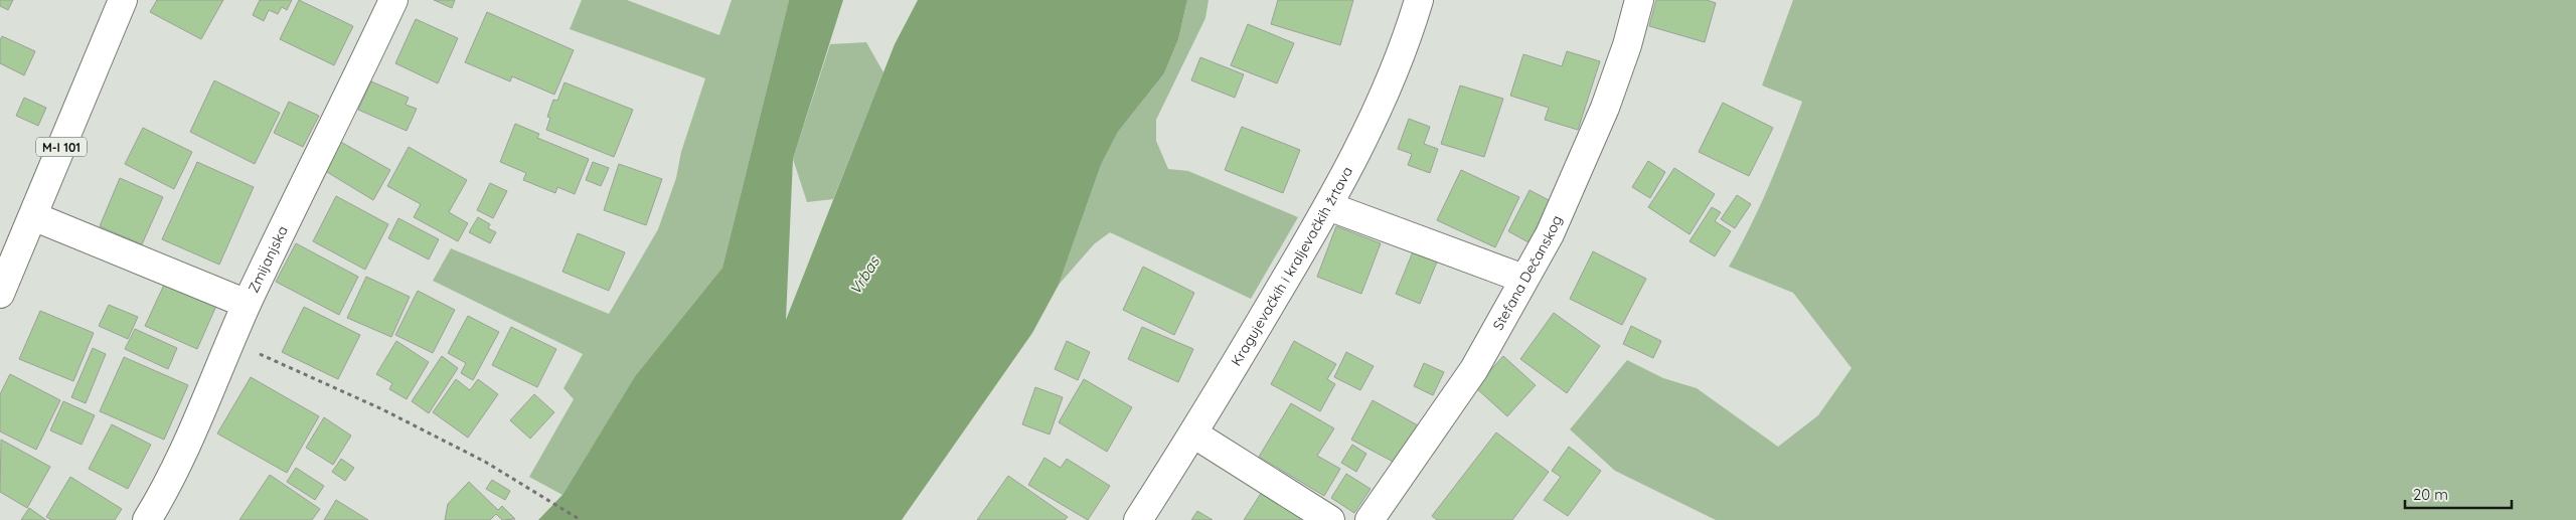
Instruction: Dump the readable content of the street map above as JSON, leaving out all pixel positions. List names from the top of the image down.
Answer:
{
  "streets": {
    "street": [
      "M-I 101",
      "Zmijanjska",
      "Kragujevačkih i kraljevačkih žrtava",
      "Stefana Dečanskog"
    ]
  },
  "water": ["Vrbas"],
  "scale_bar": "20 m"
}
